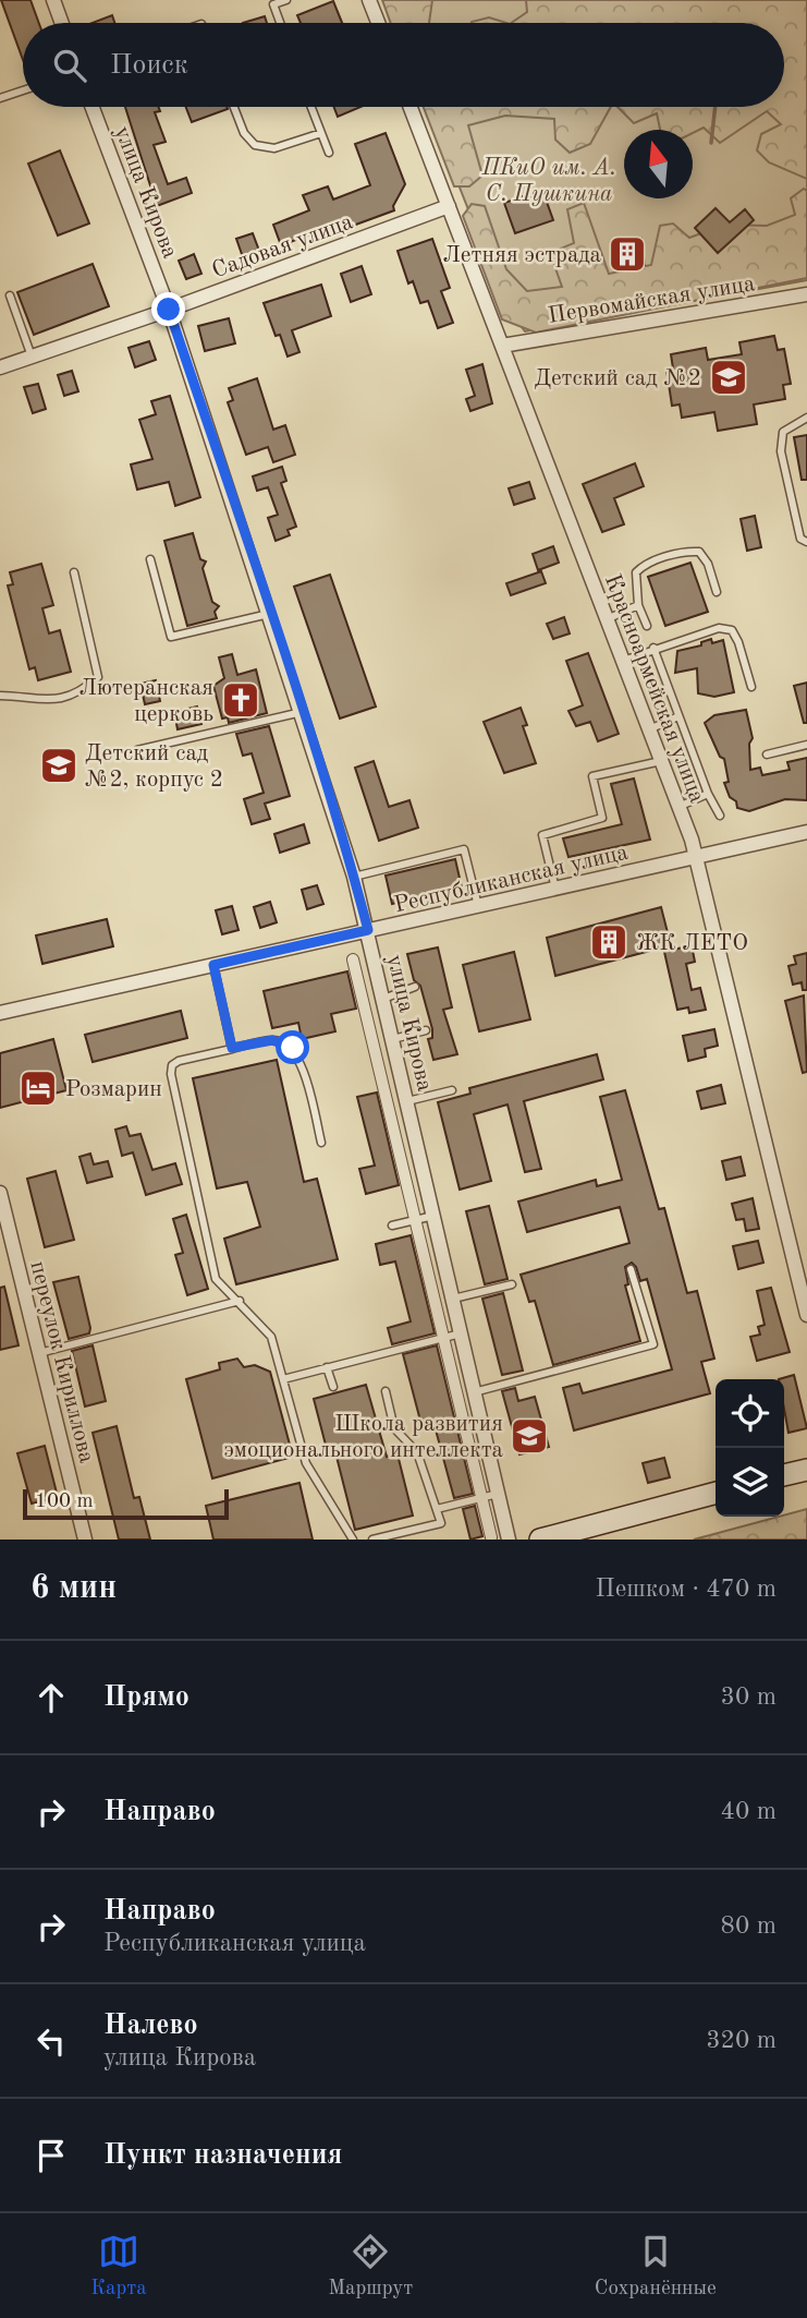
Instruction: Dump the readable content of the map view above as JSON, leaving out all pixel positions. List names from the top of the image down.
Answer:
{
  "streets": {
    "street": [
      "улица Кирова",
      "Садовая улица",
      "Первомайская улица",
      "Красноармейская улица",
      "Республиканская улица",
      "переулок Кириллова"
    ]
  },
  "crossings": [
    ["улица Кирова", "Садовая улица"],
    ["улица Кирова", "Республиканская улица"],
    ["Садовая улица", "Красноармейская улица"],
    ["Первомайская улица", "Красноармейская улица"],
    ["Красноармейская улица", "Республиканская улица"]
  ],
  "parks": ["ПКиО им. А. С. Пушкина"],
  "places": {
    "building": ["Летняя эстрада", "ЖК ЛЕТО"],
    "school or university": ["Детский сад №2", "Детский сад №2, корпус 2", "Школа развития эмоционального интеллекта"],
    "church": ["Лютеранская церковь"],
    "hotel": ["Розмарин"]
  },
  "scale_bar": "100 m",
  "north": "top",
  "page": {
    "search": "Поиск",
    "scale": "100 m",
    "heading": ["6 мин", "Пешком · 470 m"],
    "list": [
      ["Прямо", "30 m"],
      ["Направо", "40 m"],
      ["Направо", "Республиканская улица", "80 m"],
      ["Налево", "улица Кирова", "320 m"],
      "Пункт назначения"
    ],
    "nav": ["Карта", "Маршрут", "Сохранённые"]
  }
}
